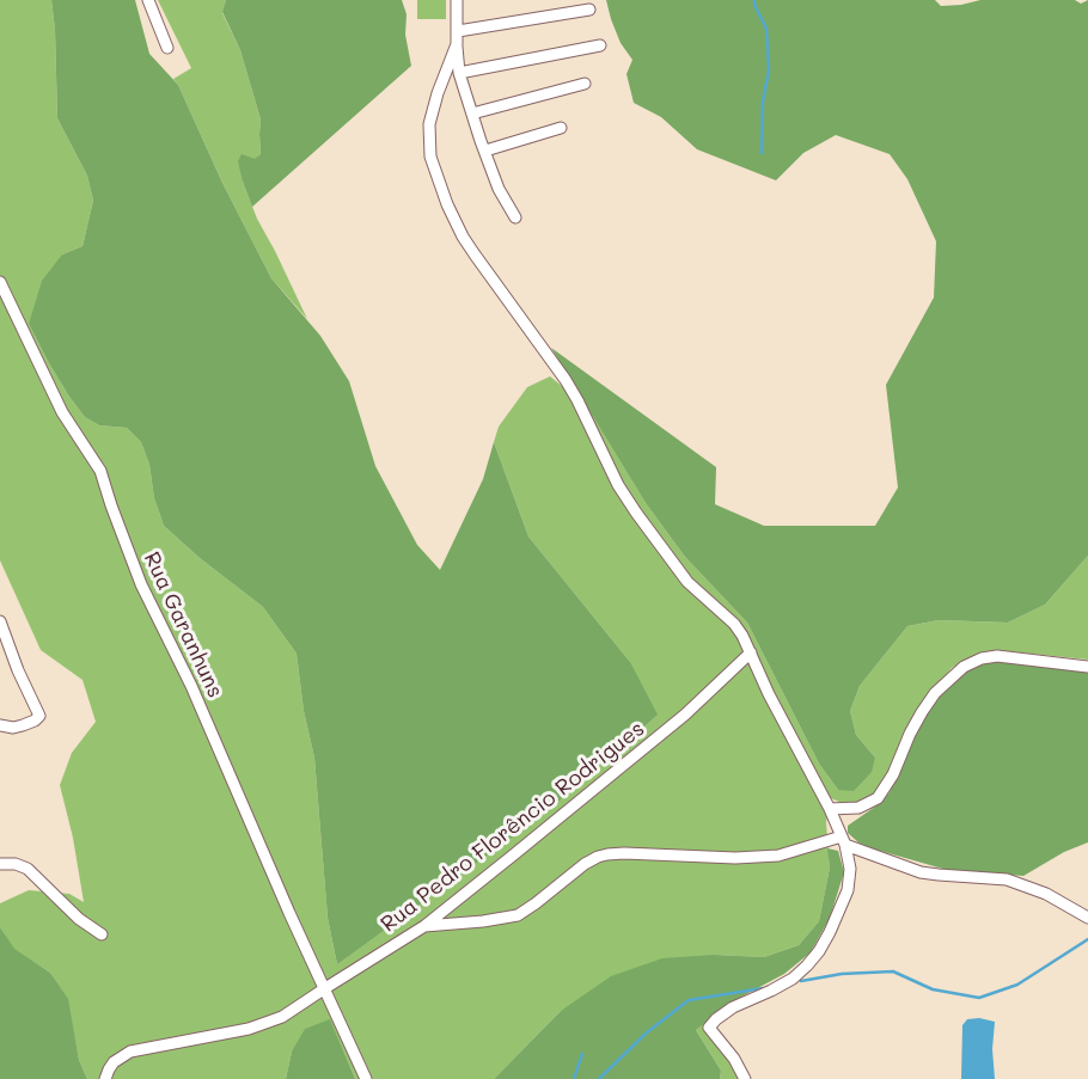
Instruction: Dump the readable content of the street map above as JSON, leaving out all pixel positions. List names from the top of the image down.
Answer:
{
  "streets": {
    "street": ["Rua Garanhuns", "Rua Pedro Florêncio Rodrigues"]
  },
  "crossings": [
    ["Rua Garanhuns", "Rua Pedro Florêncio Rodrigues"]
  ]
}
